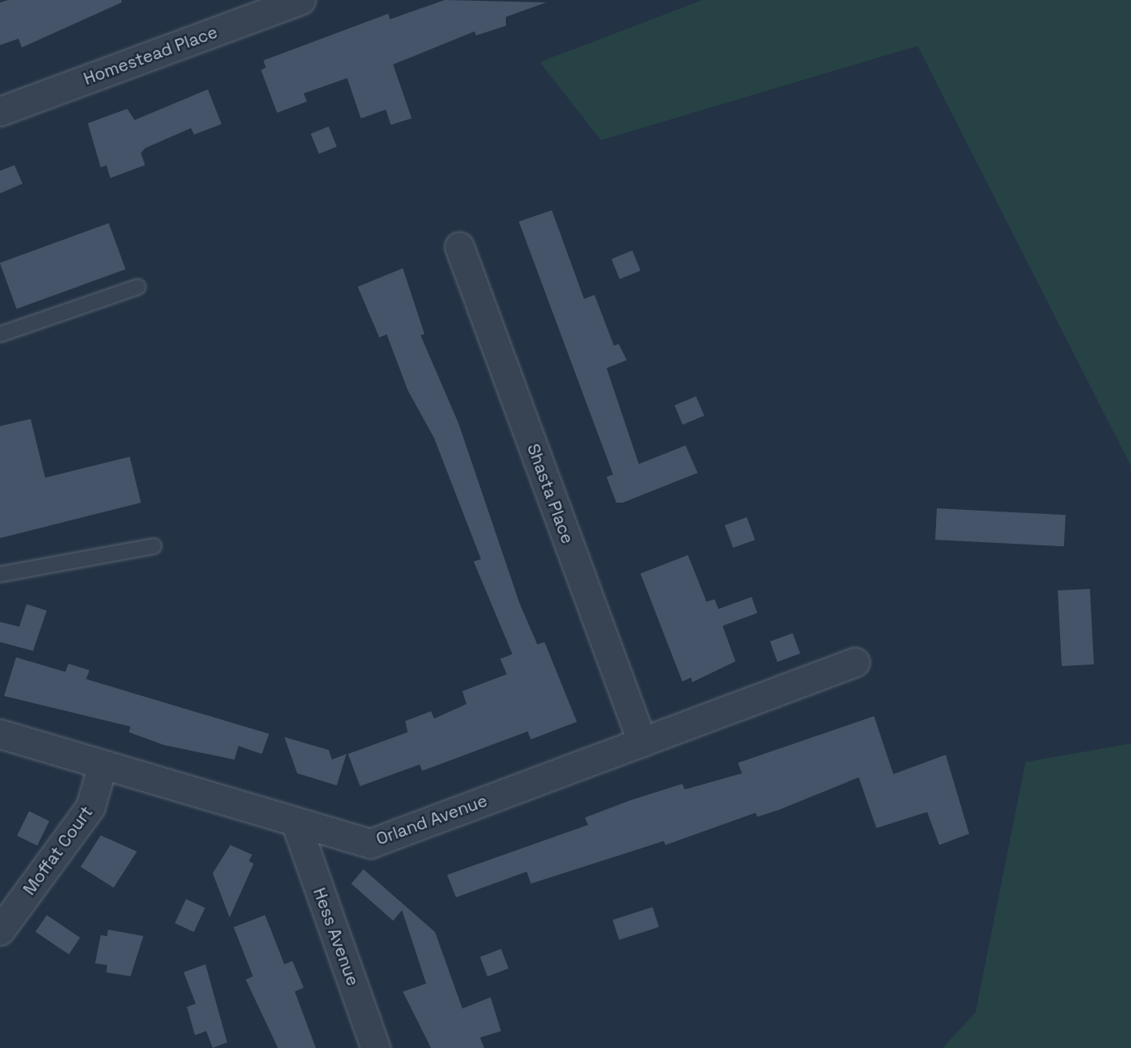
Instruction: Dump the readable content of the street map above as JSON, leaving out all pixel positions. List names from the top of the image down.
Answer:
{
  "streets": {
    "street": [
      "Homestead Place",
      "Shasta Place",
      "Orland Avenue",
      "Moffat Court",
      "Hess Avenue"
    ]
  },
  "crossings": [
    ["Shasta Place", "Orland Avenue"],
    ["Orland Avenue", "Moffat Court"],
    ["Orland Avenue", "Hess Avenue"]
  ]
}
